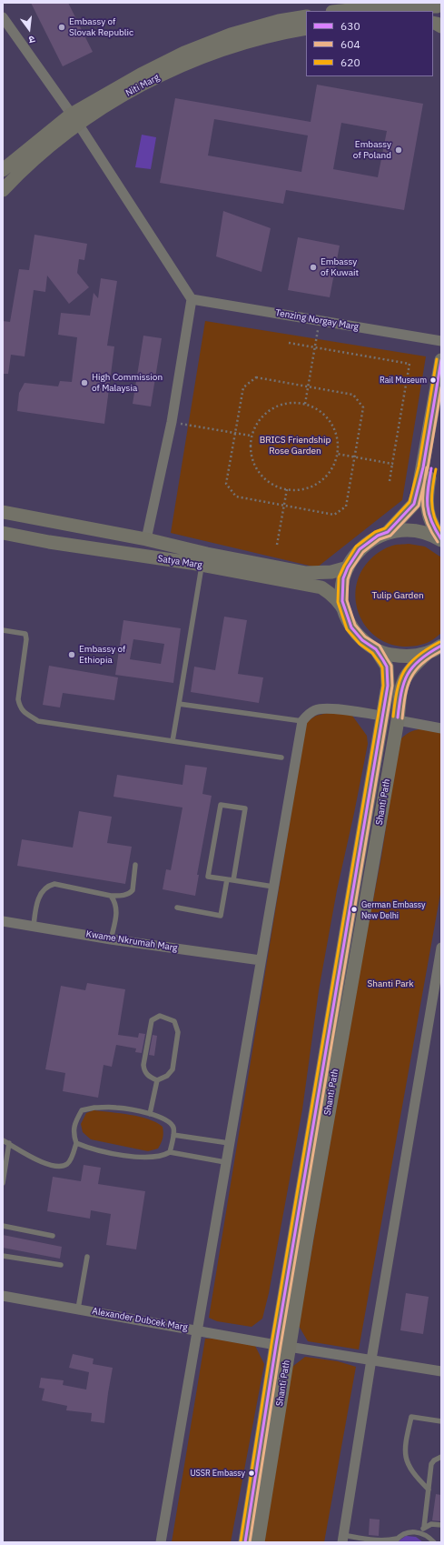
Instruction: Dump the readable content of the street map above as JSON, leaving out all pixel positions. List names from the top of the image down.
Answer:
{
  "streets": {
    "main road": ["Niti Marg", "Satya Marg", "Shanti Path"],
    "street": ["Tenzing Norgay Marg", "Kwame Nkrumah Marg", "Alexander Dubcek Marg"]
  },
  "crossings": [
    ["Shanti Path", "Alexander Dubcek Marg"]
  ],
  "parks": ["BRICS Friendship Rose Garden", "Tulip Garden", "Shanti Park"],
  "places": [
    "Embassy of Slovak Republic",
    "Embassy of Poland",
    "Embassy of Kuwait",
    "Rail Museum",
    "High Commission of Malaysia",
    "Embassy of Ethiopia",
    "German Embassy New Delhi",
    "USSR Embassy"
  ],
  "lines": ["transit line 620", "transit line 630", "transit line 604"],
  "legend": ["630", "604", "620"],
  "north": "bottom"
}
